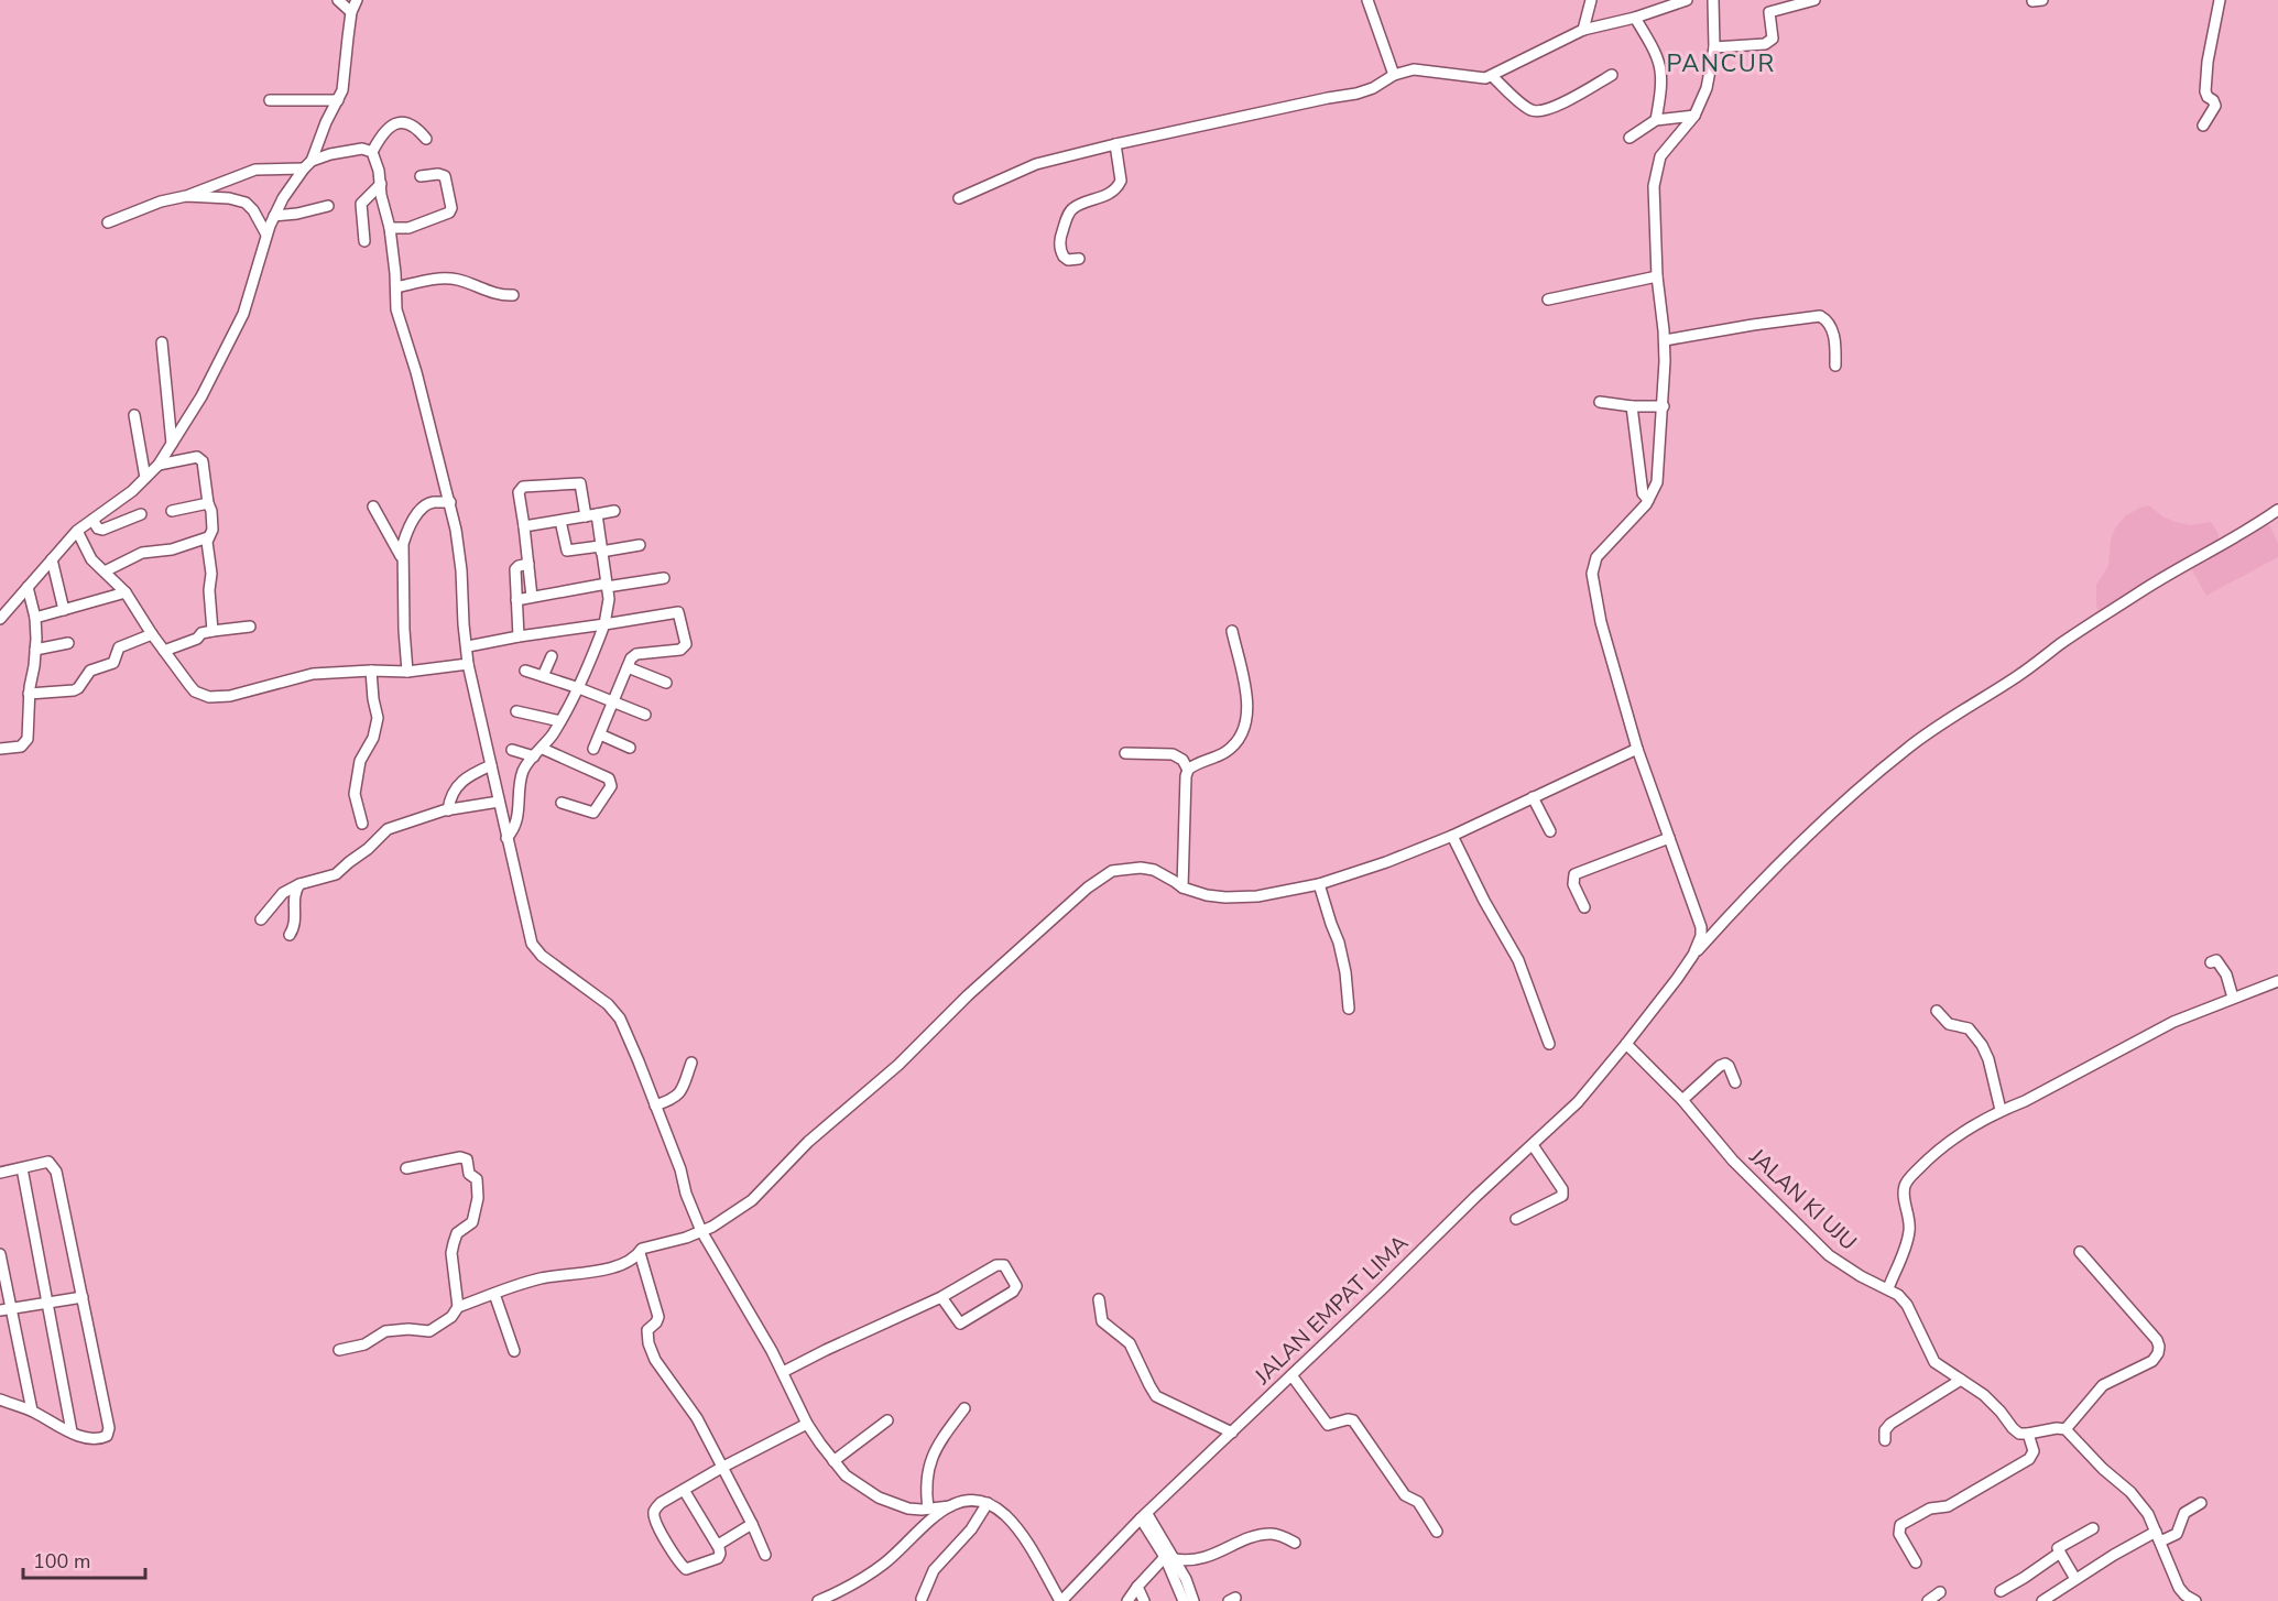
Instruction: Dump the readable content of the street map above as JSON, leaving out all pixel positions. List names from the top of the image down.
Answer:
{
  "streets": {
    "street": ["JALAN KI UJU", "JALAN EMPAT LIMA"]
  },
  "crossings": [
    ["JALAN KI UJU", "JALAN EMPAT LIMA"]
  ],
  "districts": ["PANCUR"],
  "scale_bar": "100 m"
}
